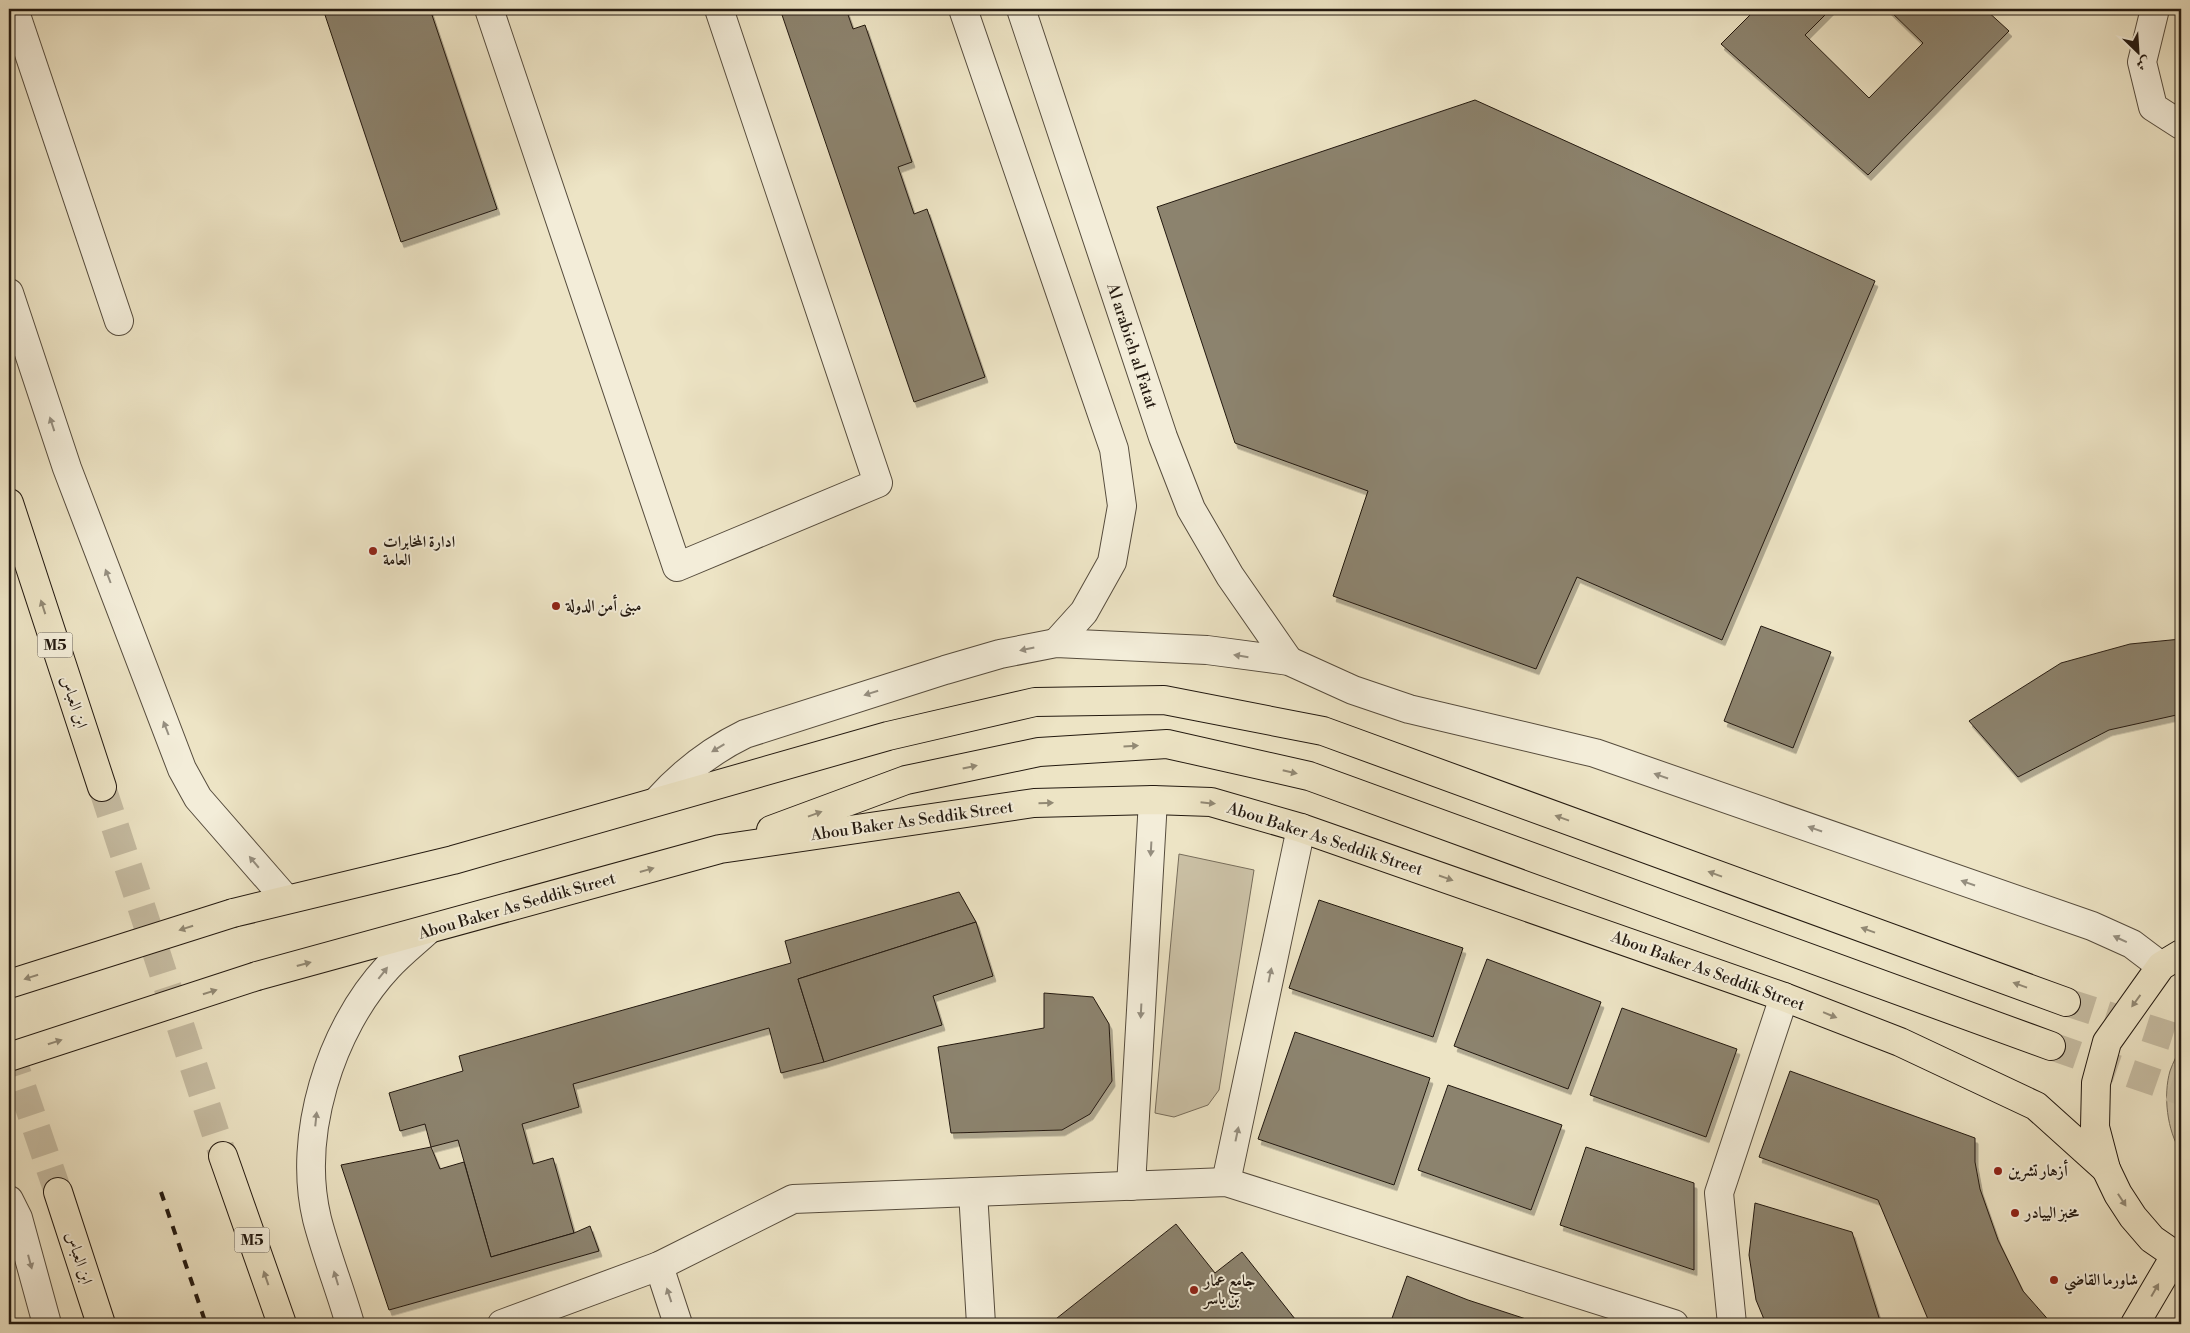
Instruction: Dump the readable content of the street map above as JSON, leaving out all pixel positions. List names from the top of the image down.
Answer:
{
  "streets": {
    "main road": ["M5", "ابن العباس", "Abou Baker As Seddik Street"],
    "street": ["Al arabieh al Fatat"]
  },
  "one_way": ["ابن العباس"],
  "places": [
    "ادارة المخابرات العامة",
    "مبنى أمن الدولة",
    "أزهار تشرين",
    "مخبز الييادر",
    "شاورما القاضي",
    "جامع عمار بن ياسر"
  ],
  "north": "bottom right"
}
